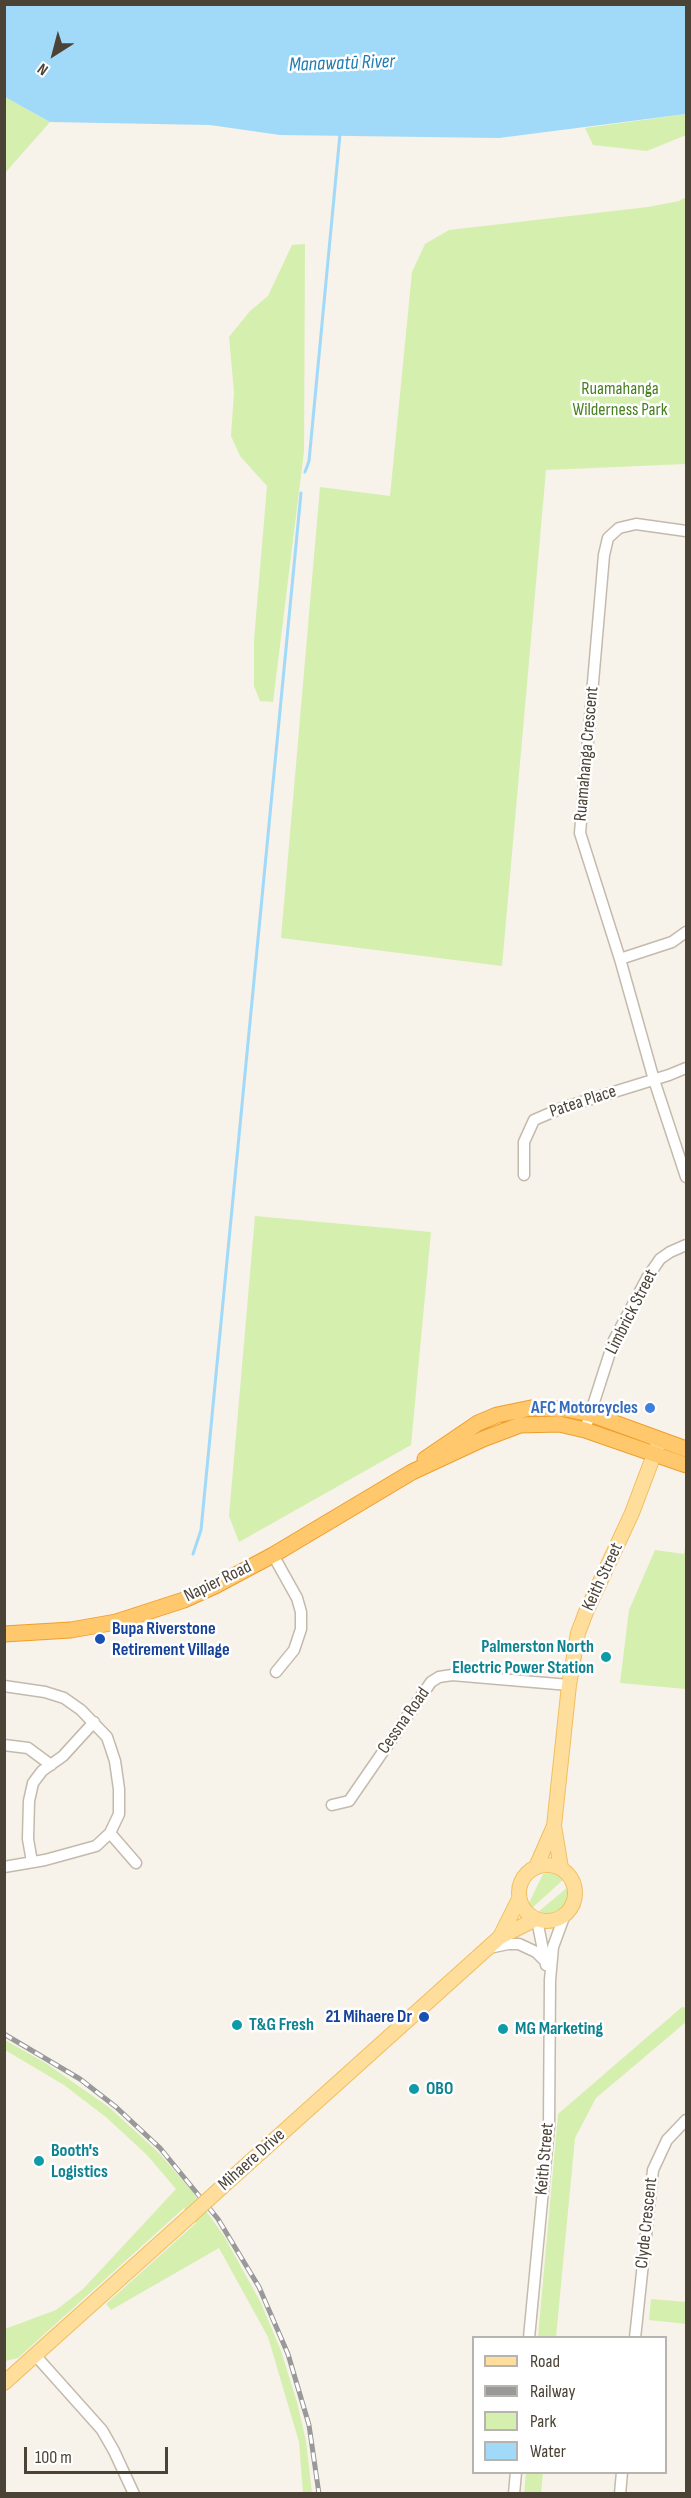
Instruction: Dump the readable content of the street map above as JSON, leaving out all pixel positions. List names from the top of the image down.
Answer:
{
  "streets": {
    "highway": ["Napier Road"],
    "main road": ["Keith Street", "Mihaere Drive"],
    "street": [
      "Ruamahanga Crescent",
      "Patea Place",
      "Limbrick Street",
      "Cessna Road",
      "Clyde Crescent"
    ]
  },
  "crossings": [
    ["Ruamahanga Crescent", "Patea Place"],
    ["Limbrick Street", "Napier Road"],
    ["Keith Street", "Napier Road"],
    ["Keith Street", "Cessna Road"],
    ["Keith Street", "Mihaere Drive"]
  ],
  "water": ["Manawatū River"],
  "parks": ["Ruamahanga Wilderness Park"],
  "places": [
    "AFC Motorcycles",
    "Bupa Riverstone Retirement Village",
    "Palmerston North Electric Power Station",
    "21 Mihaere Dr",
    "T&G Fresh",
    "MG Marketing",
    "OBO",
    "Booth's Logistics"
  ],
  "legend": [
    "Road",
    "Railway",
    "Park",
    "Water"
  ],
  "scale_bar": "100 m",
  "north": "bottom left"
}
